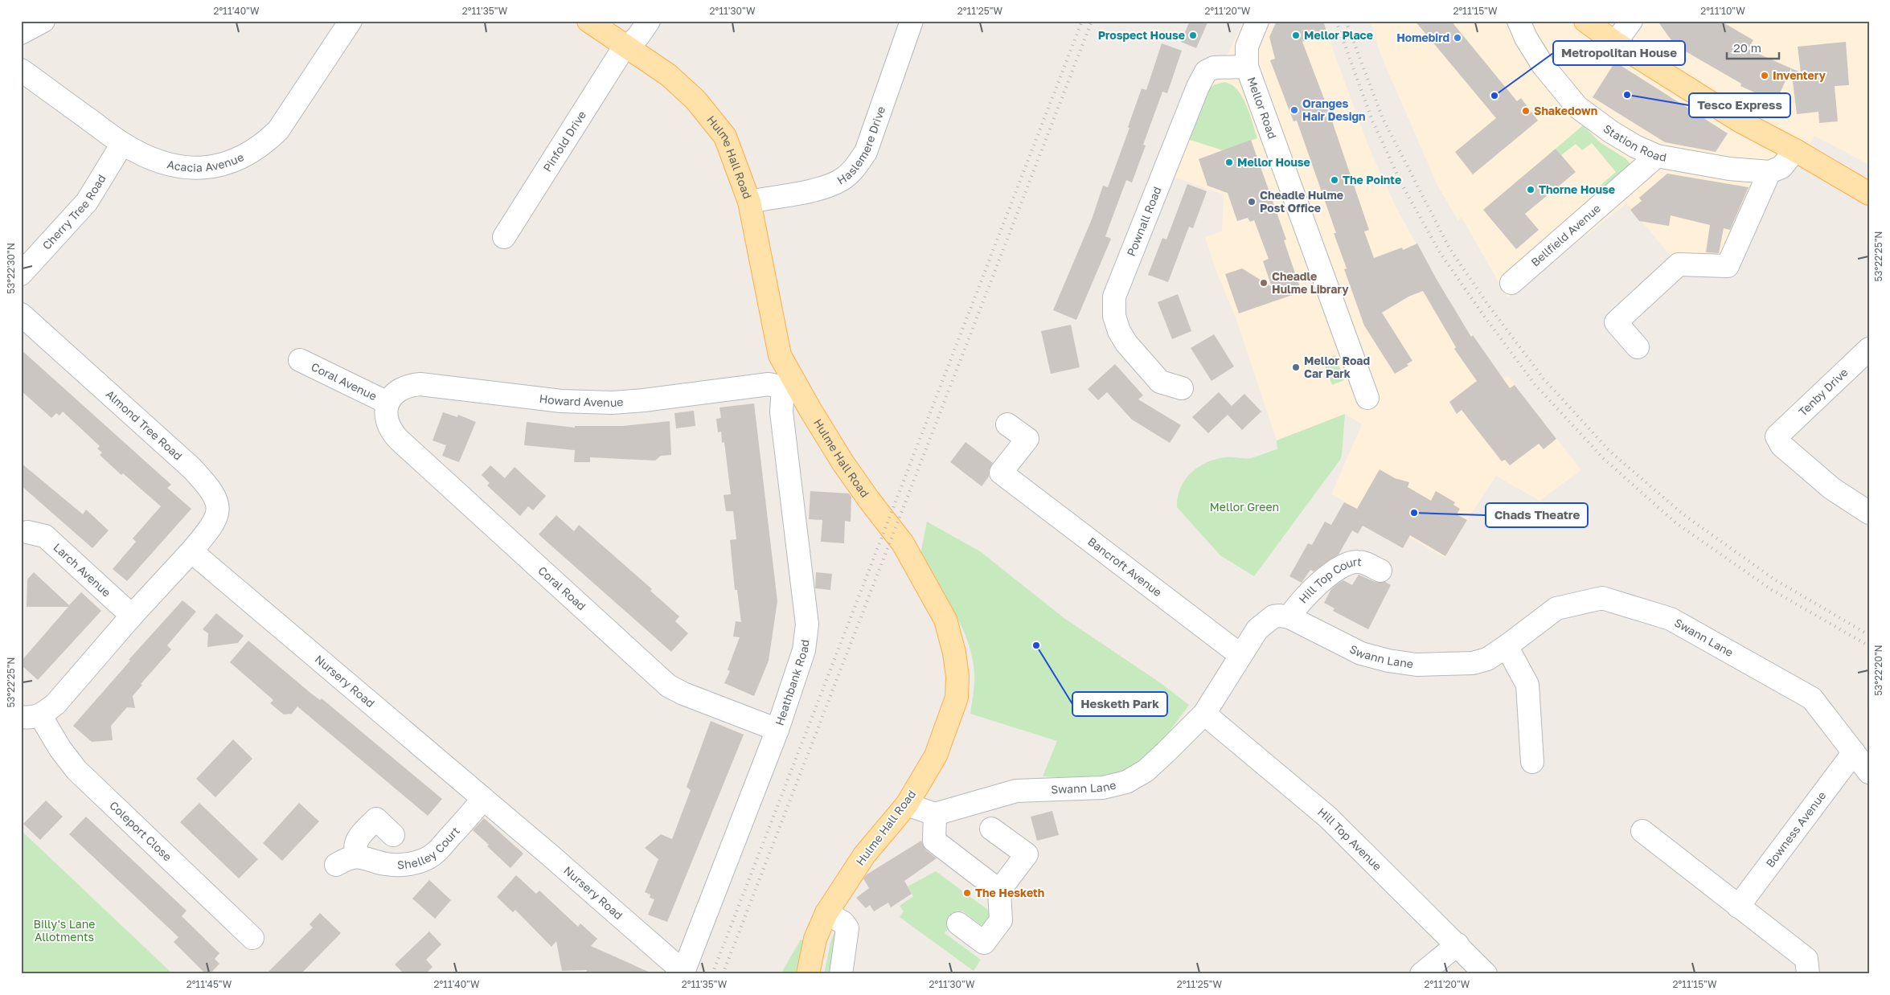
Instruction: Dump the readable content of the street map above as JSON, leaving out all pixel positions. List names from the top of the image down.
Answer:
{
  "streets": {
    "main road": ["Hulme Hall Road"],
    "street": [
      "Mellor Road",
      "Pinfold Drive",
      "Station Road",
      "Haslemere Drive",
      "Acacia Avenue",
      "Cherry Tree Road",
      "Pownall Road",
      "Bellfield Avenue",
      "Coral Avenue",
      "Tenby Drive",
      "Howard Avenue",
      "Almond Tree Road",
      "Bancroft Avenue",
      "Larch Avenue",
      "Hill Top Court",
      "Coral Road",
      "Swann Lane",
      "Nursery Road",
      "Heathbank Road",
      "Bowness Avenue",
      "Coleport Close",
      "Hill Top Avenue",
      "Shelley Court"
    ]
  },
  "crossings": [
    ["Mellor Road", "Pownall Road"],
    ["Pinfold Drive", "Hulme Hall Road"],
    ["Station Road", "Bellfield Avenue"],
    ["Haslemere Drive", "Hulme Hall Road"],
    ["Hulme Hall Road", "Howard Avenue"],
    ["Hulme Hall Road", "Heathbank Road"],
    ["Acacia Avenue", "Cherry Tree Road"],
    ["Coral Avenue", "Howard Avenue"],
    ["Coral Avenue", "Coral Road"],
    ["Howard Avenue", "Coral Road"],
    ["Howard Avenue", "Heathbank Road"],
    ["Almond Tree Road", "Nursery Road"],
    ["Bancroft Avenue", "Swann Lane"],
    ["Hill Top Court", "Swann Lane"],
    ["Coral Road", "Heathbank Road"],
    ["Swann Lane", "Bowness Avenue"],
    ["Swann Lane", "Hill Top Avenue"],
    ["Nursery Road", "Heathbank Road"],
    ["Nursery Road", "Shelley Court"]
  ],
  "parks": ["Mellor Green", "Billy's Lane Allotments"],
  "places": [
    "Prospect House",
    "Mellor Place",
    "Homebird",
    "Inventery",
    "Tesco Express",
    "Metropolitan House",
    "Oranges Hair Design",
    "Shakedown",
    "Mellor House",
    "The Pointe",
    "Thorne House",
    "Cheadle Hulme Post Office",
    "Cheadle Hulme Library",
    "Mellor Road Car Park",
    "Chads Theatre",
    "Hesketh Park",
    "The Hesketh"
  ],
  "scale_bar": "20 m",
  "coordinates": [
    "2°11'40\"W",
    "2°11'35\"W",
    "2°11'30\"W",
    "2°11'25\"W",
    "2°11'20\"W",
    "2°11'15\"W",
    "2°11'10\"W",
    "53°22'25\"N",
    "53°22'30\"N",
    "53°22'20\"N",
    "2°11'45\"W"
  ]
}
